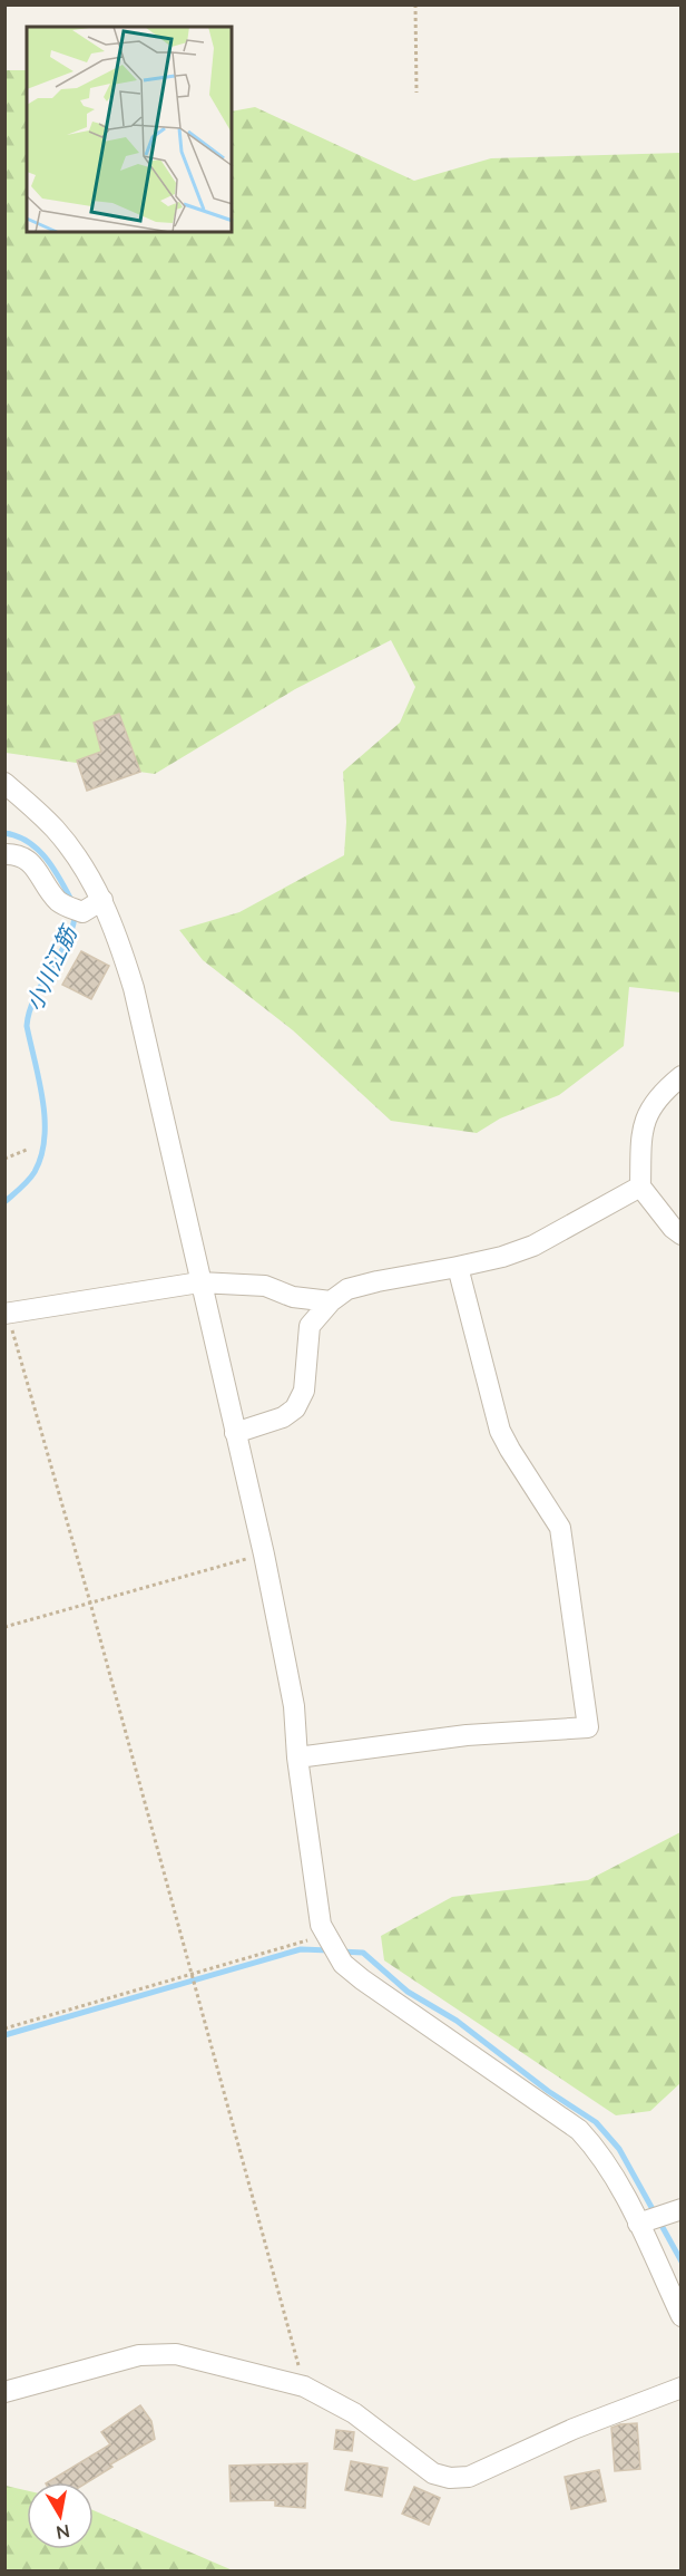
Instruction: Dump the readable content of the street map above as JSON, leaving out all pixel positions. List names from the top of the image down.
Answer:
{
  "water": ["小川江筋"],
  "north": "bottom"
}
